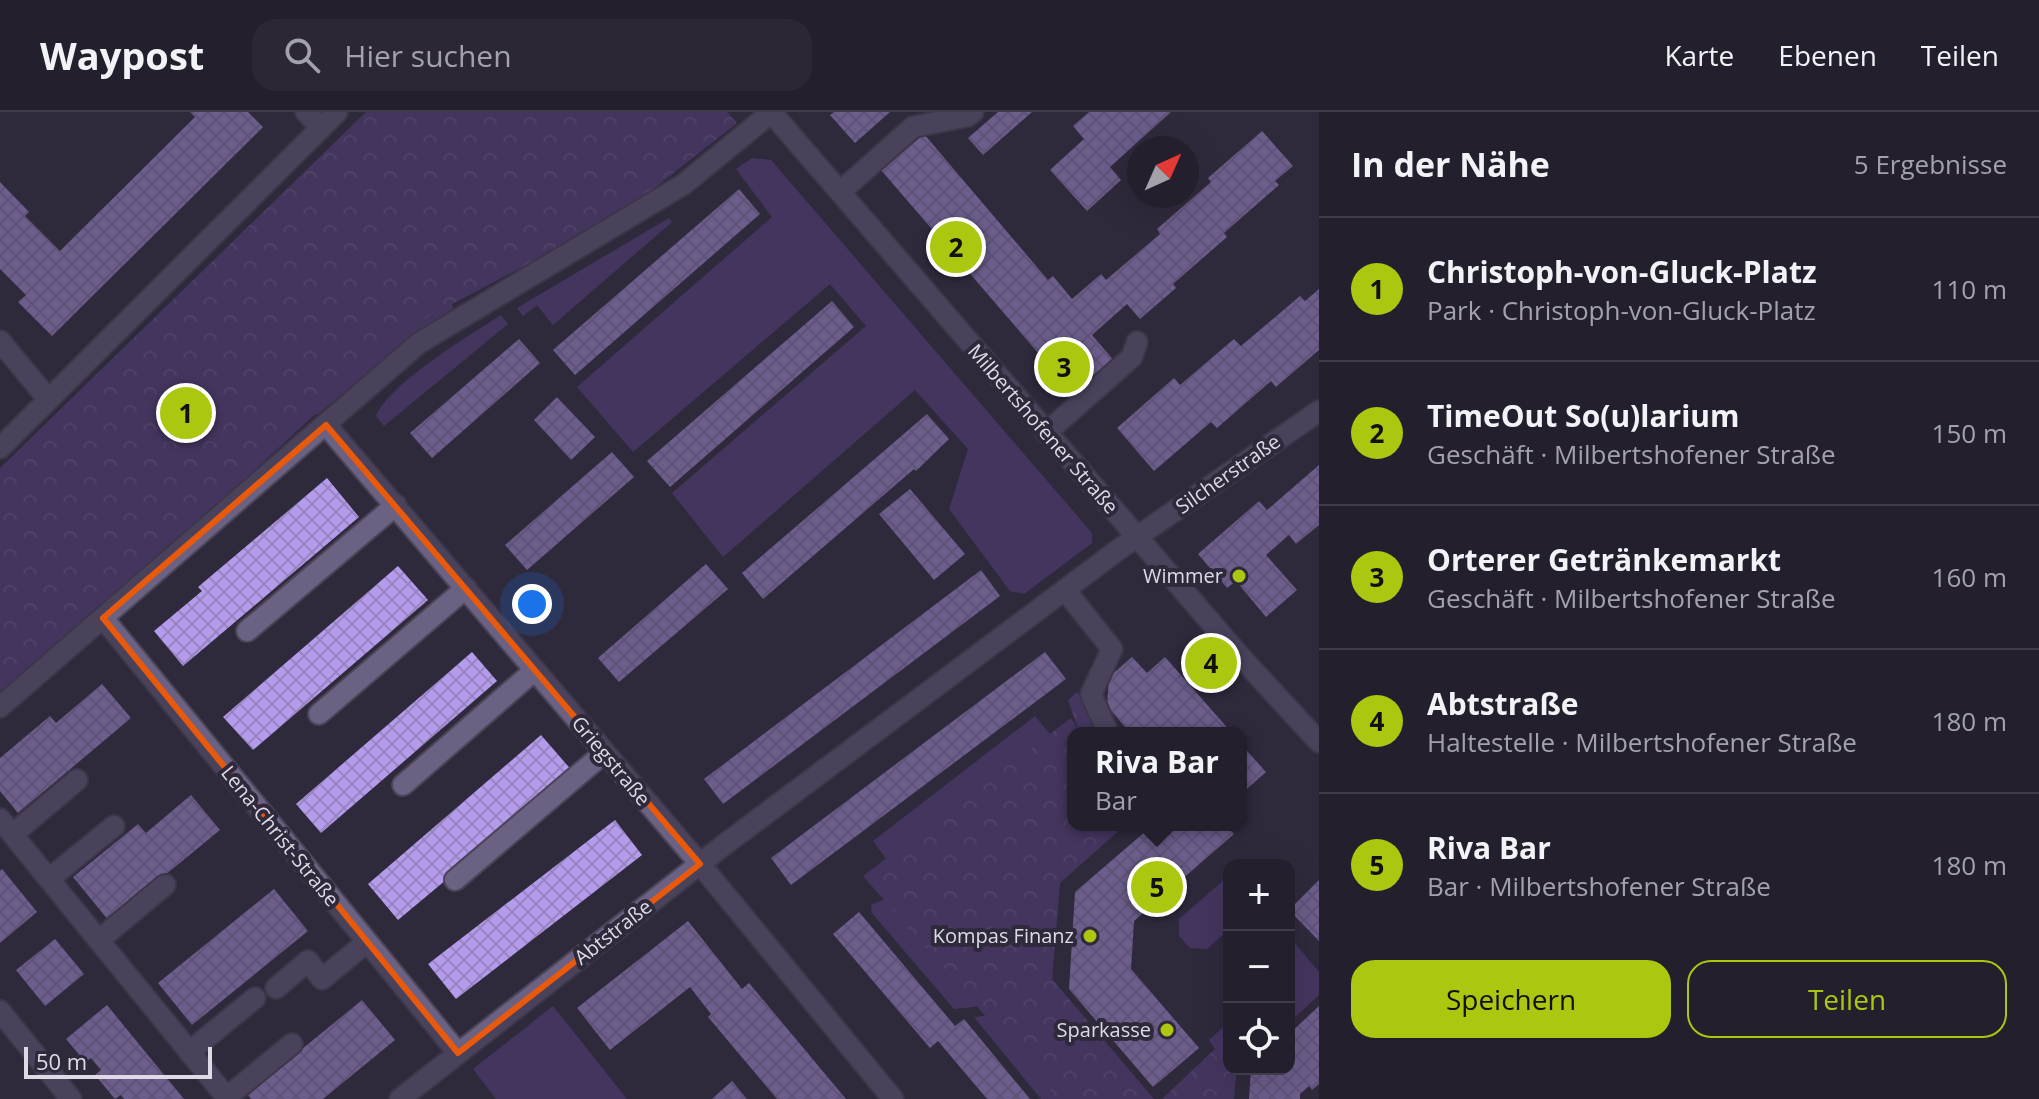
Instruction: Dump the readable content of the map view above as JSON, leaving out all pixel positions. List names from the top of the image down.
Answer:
{
  "streets": {
    "street": [
      "Milbertshofener Straße",
      "Silcherstraße",
      "Griegstraße",
      "Lena-Christ-Straße",
      "Abtstraße"
    ]
  },
  "crossings": [
    ["Milbertshofener Straße", "Silcherstraße"],
    ["Milbertshofener Straße", "Abtstraße"],
    ["Silcherstraße", "Abtstraße"],
    ["Griegstraße", "Abtstraße"],
    ["Lena-Christ-Straße", "Abtstraße"]
  ],
  "places": ["Wimmer", "Kompas Finanz", "Sparkasse"],
  "scale_bar": "50 m",
  "north": "top right",
  "page": {
    "header": "Waypost",
    "search": "Hier suchen",
    "nav": ["Karte", "Ebenen", "Teilen"],
    "heading": ["In der Nähe", "5 Ergebnisse"],
    "list": [
      {
        "mark": "1",
        "name": "Christoph-von-Gluck-Platz",
        "note": "Park · Christoph-von-Gluck-Platz",
        "value": "110 m"
      },
      {
        "mark": "2",
        "name": "TimeOut So(u)larium",
        "note": "Geschäft · Milbertshofener Straße",
        "value": "150 m"
      },
      {
        "mark": "3",
        "name": "Orterer Getränkemarkt",
        "note": "Geschäft · Milbertshofener Straße",
        "value": "160 m"
      },
      {
        "mark": "4",
        "name": "Abtstraße",
        "note": "Haltestelle · Milbertshofener Straße",
        "value": "180 m"
      },
      {
        "mark": "5",
        "name": "Riva Bar",
        "note": "Bar · Milbertshofener Straße",
        "value": "180 m"
      }
    ],
    "pins": [
      "2",
      "3",
      "1",
      "4",
      "5"
    ],
    "popup": ["Riva Bar", "Bar"],
    "map_buttons": ["+", "−"],
    "buttons": ["Speichern", "Teilen"],
    "scale": "50 m"
  }
}
